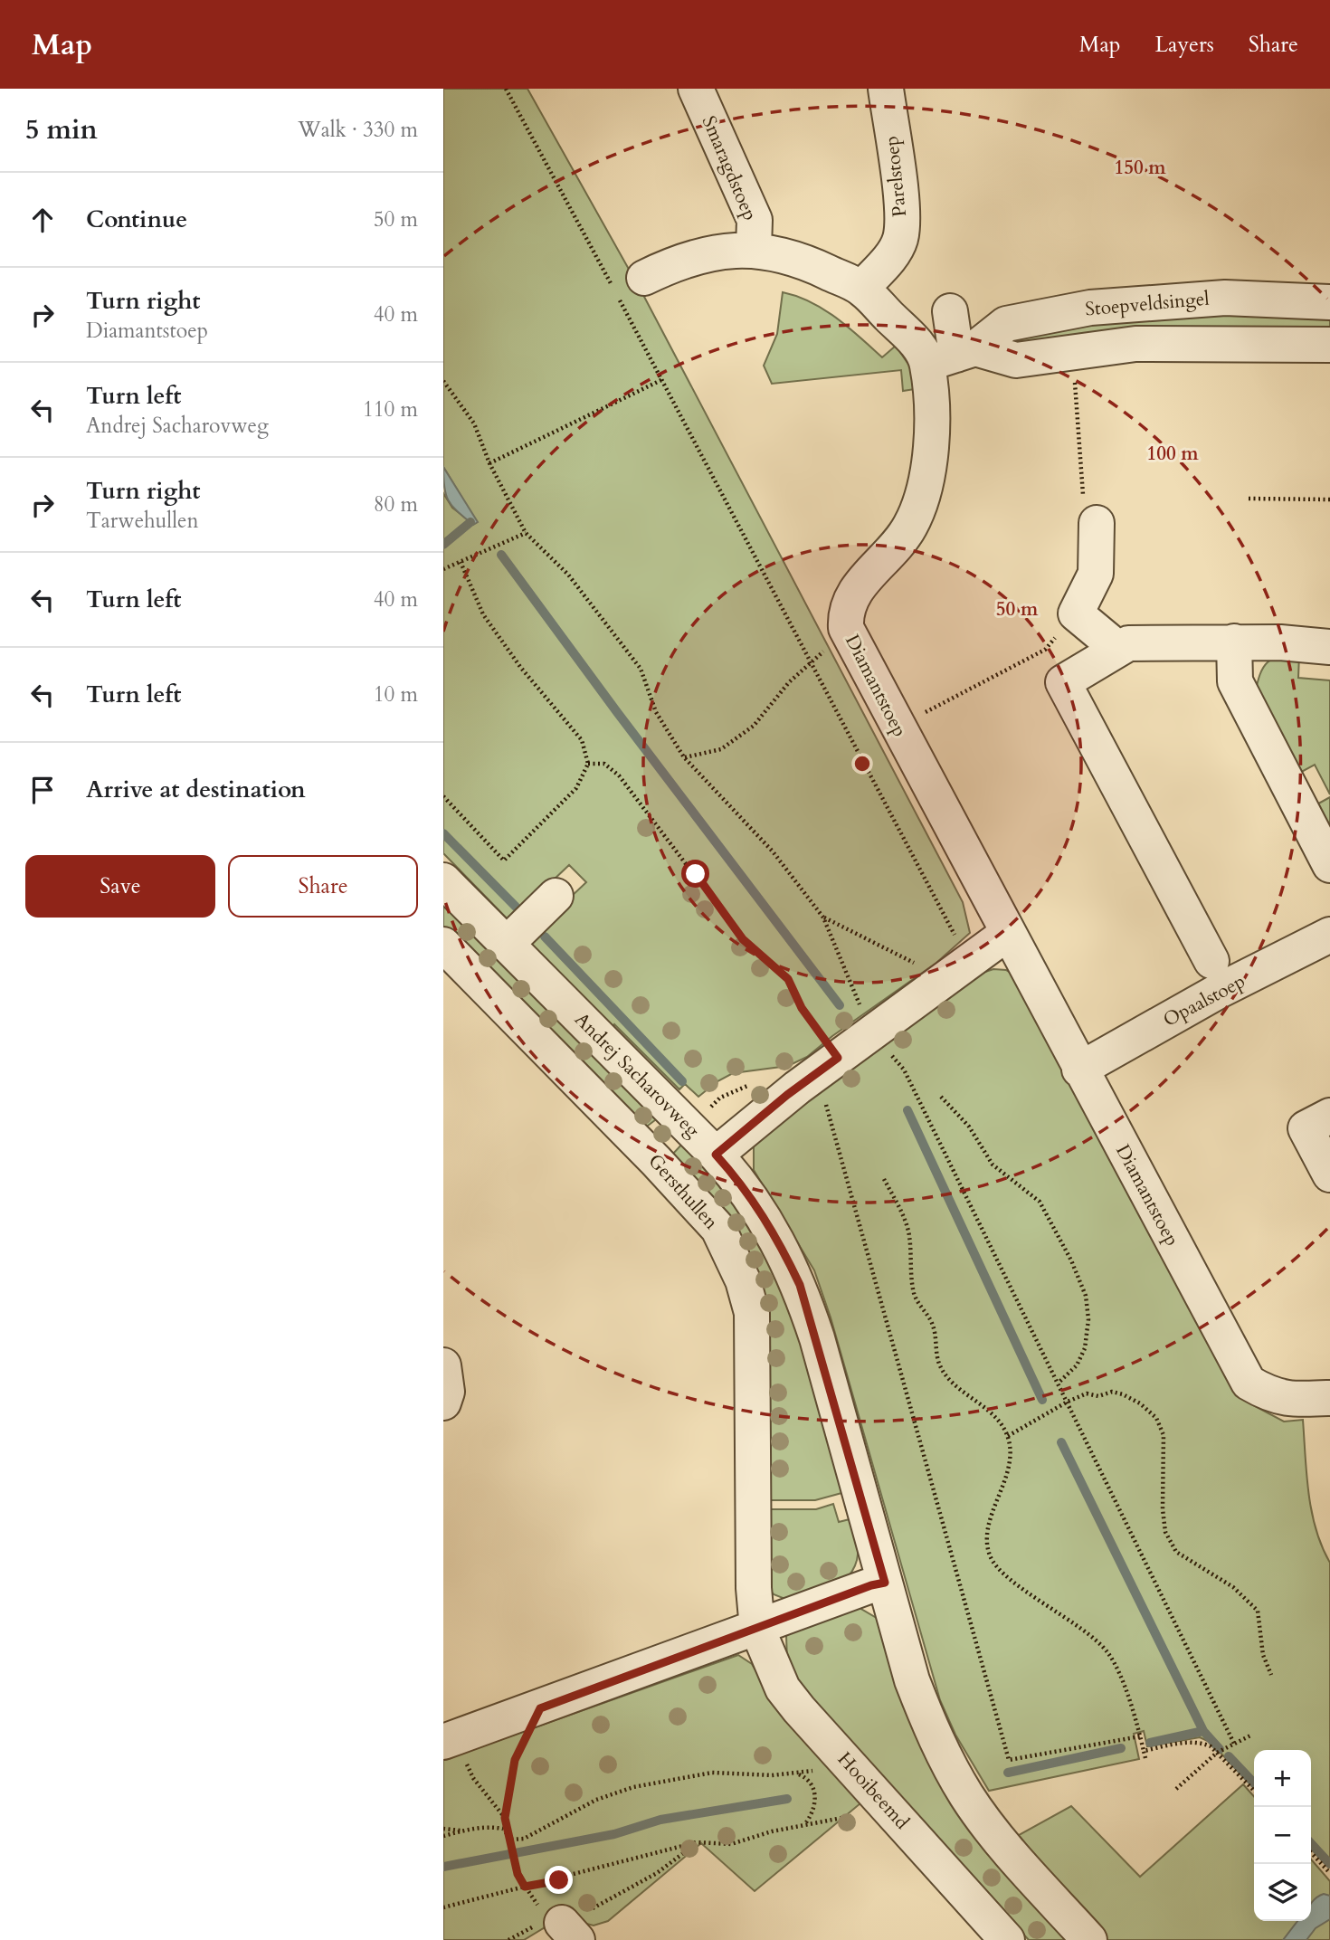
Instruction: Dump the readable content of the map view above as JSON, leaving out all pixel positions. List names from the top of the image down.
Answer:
{
  "streets": {
    "street": [
      "Smaragdstoep",
      "Parelstoep",
      "Stoepveldsingel",
      "Diamantstoep",
      "Opaalstoep",
      "Andrej Sacharovweg",
      "Gersthullen",
      "Hooibeemd"
    ]
  },
  "crossings": [
    ["Smaragdstoep", "Parelstoep"],
    ["Smaragdstoep", "Stoepveldsingel"],
    ["Smaragdstoep", "Diamantstoep"],
    ["Stoepveldsingel", "Diamantstoep"],
    ["Diamantstoep", "Opaalstoep"],
    ["Gersthullen", "Hooibeemd"]
  ],
  "page": {
    "header": "Map",
    "nav": ["Map", "Layers", "Share"],
    "heading": ["5 min", "Walk · 330 m"],
    "list": [
      ["Continue", "50 m"],
      ["Turn right", "Diamantstoep", "40 m"],
      ["Turn left", "Andrej Sacharovweg", "110 m"],
      ["Turn right", "Tarwehullen", "80 m"],
      ["Turn left", "40 m"],
      ["Turn left", "10 m"],
      "Arrive at destination"
    ],
    "buttons": ["Save", "Share"],
    "map_buttons": ["+", "−"]
  },
  "rings": ["150 m", "100 m", "50 m"]
}
